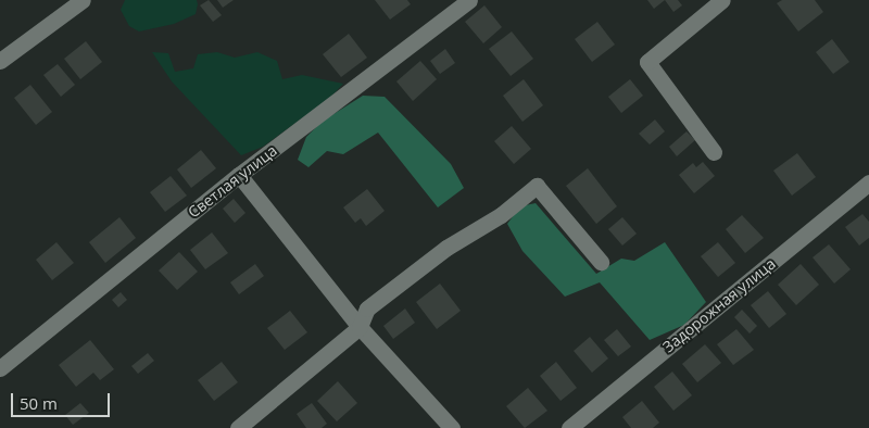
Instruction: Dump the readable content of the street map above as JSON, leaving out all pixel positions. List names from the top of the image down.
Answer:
{
  "streets": {
    "street": ["Светлая улица", "Задорожная улица"]
  },
  "scale_bar": "50 m"
}
